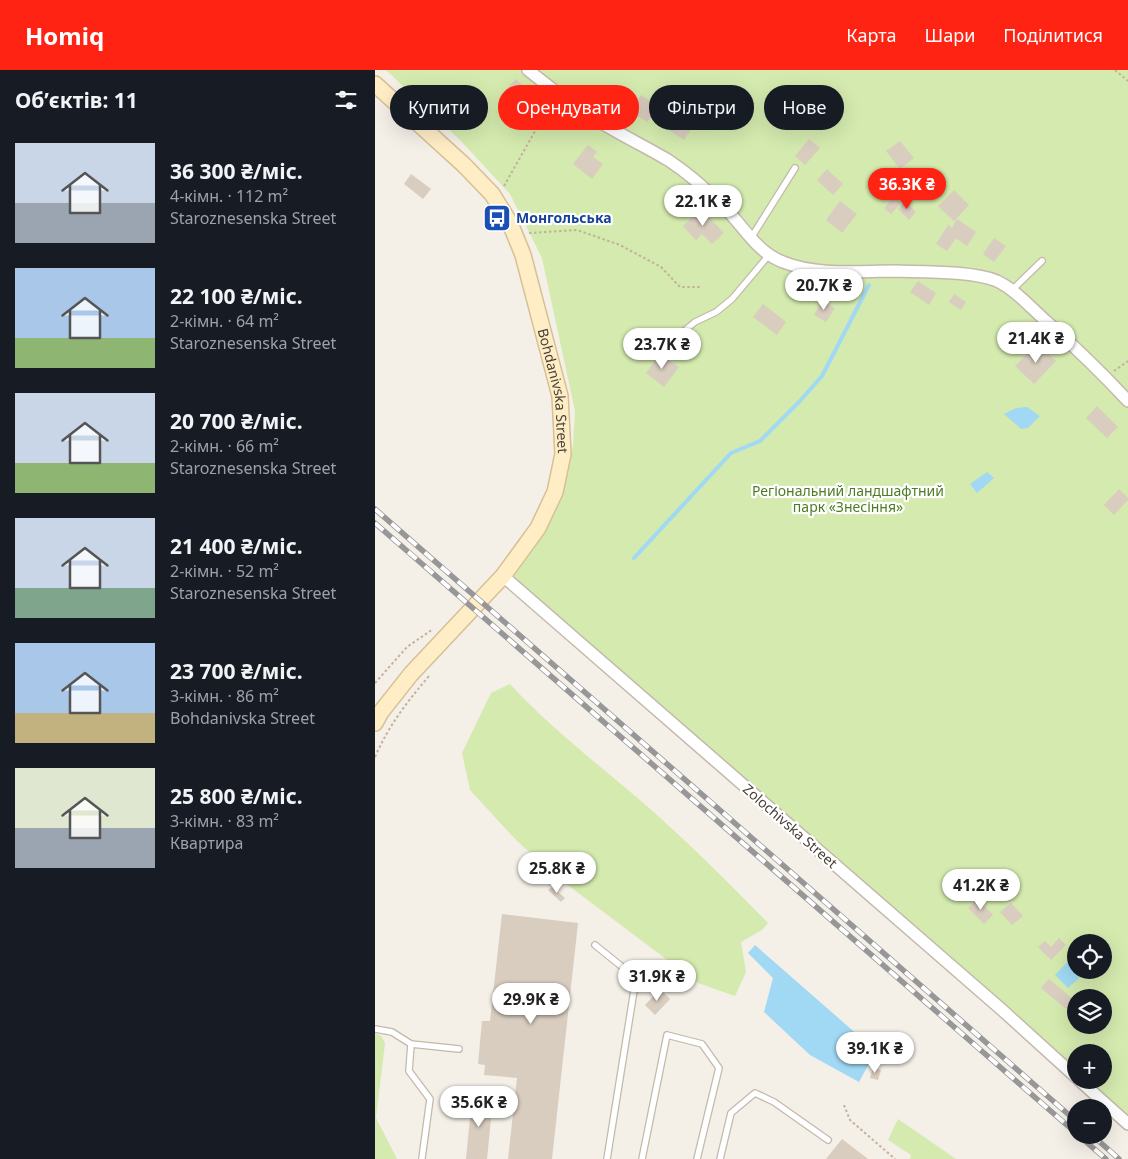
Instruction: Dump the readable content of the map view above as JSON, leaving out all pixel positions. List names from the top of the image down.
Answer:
{
  "streets": {
    "main road": ["Bohdanivska Street"],
    "street": ["Zolochivska Street"]
  },
  "crossings": [
    ["Bohdanivska Street", "Zolochivska Street"]
  ],
  "parks": ["Регіональний ландшафтний парк «Знесіння»"],
  "places": {
    "bus stop": ["Монгольська"]
  },
  "page": {
    "header": "Homiq",
    "nav": ["Карта", "Шари", "Поділитися"],
    "heading": "Об’єктів: 11",
    "chip": [
      "Купити",
      "Орендувати",
      "Фільтри",
      "Нове"
    ],
    "list": [
      {
        "name": "36 300 ₴/міс.",
        "note": "4-кімн. · 112 m² · Staroznesenska Street"
      },
      {
        "name": "22 100 ₴/міс.",
        "note": "2-кімн. · 64 m² · Staroznesenska Street"
      },
      {
        "name": "20 700 ₴/міс.",
        "note": "2-кімн. · 66 m² · Staroznesenska Street"
      },
      {
        "name": "21 400 ₴/міс.",
        "note": "2-кімн. · 52 m² · Staroznesenska Street"
      },
      {
        "name": "23 700 ₴/міс.",
        "note": "3-кімн. · 86 m² · Bohdanivska Street"
      },
      {
        "name": "25 800 ₴/міс.",
        "note": "3-кімн. · 83 m² · Квартира"
      }
    ],
    "price": [
      "36.3K ₴",
      "22.1K ₴",
      "20.7K ₴",
      "21.4K ₴",
      "23.7K ₴",
      "25.8K ₴",
      "41.2K ₴",
      "31.9K ₴",
      "29.9K ₴",
      "39.1K ₴",
      "35.6K ₴"
    ],
    "map_buttons": ["+", "−"]
  }
}
